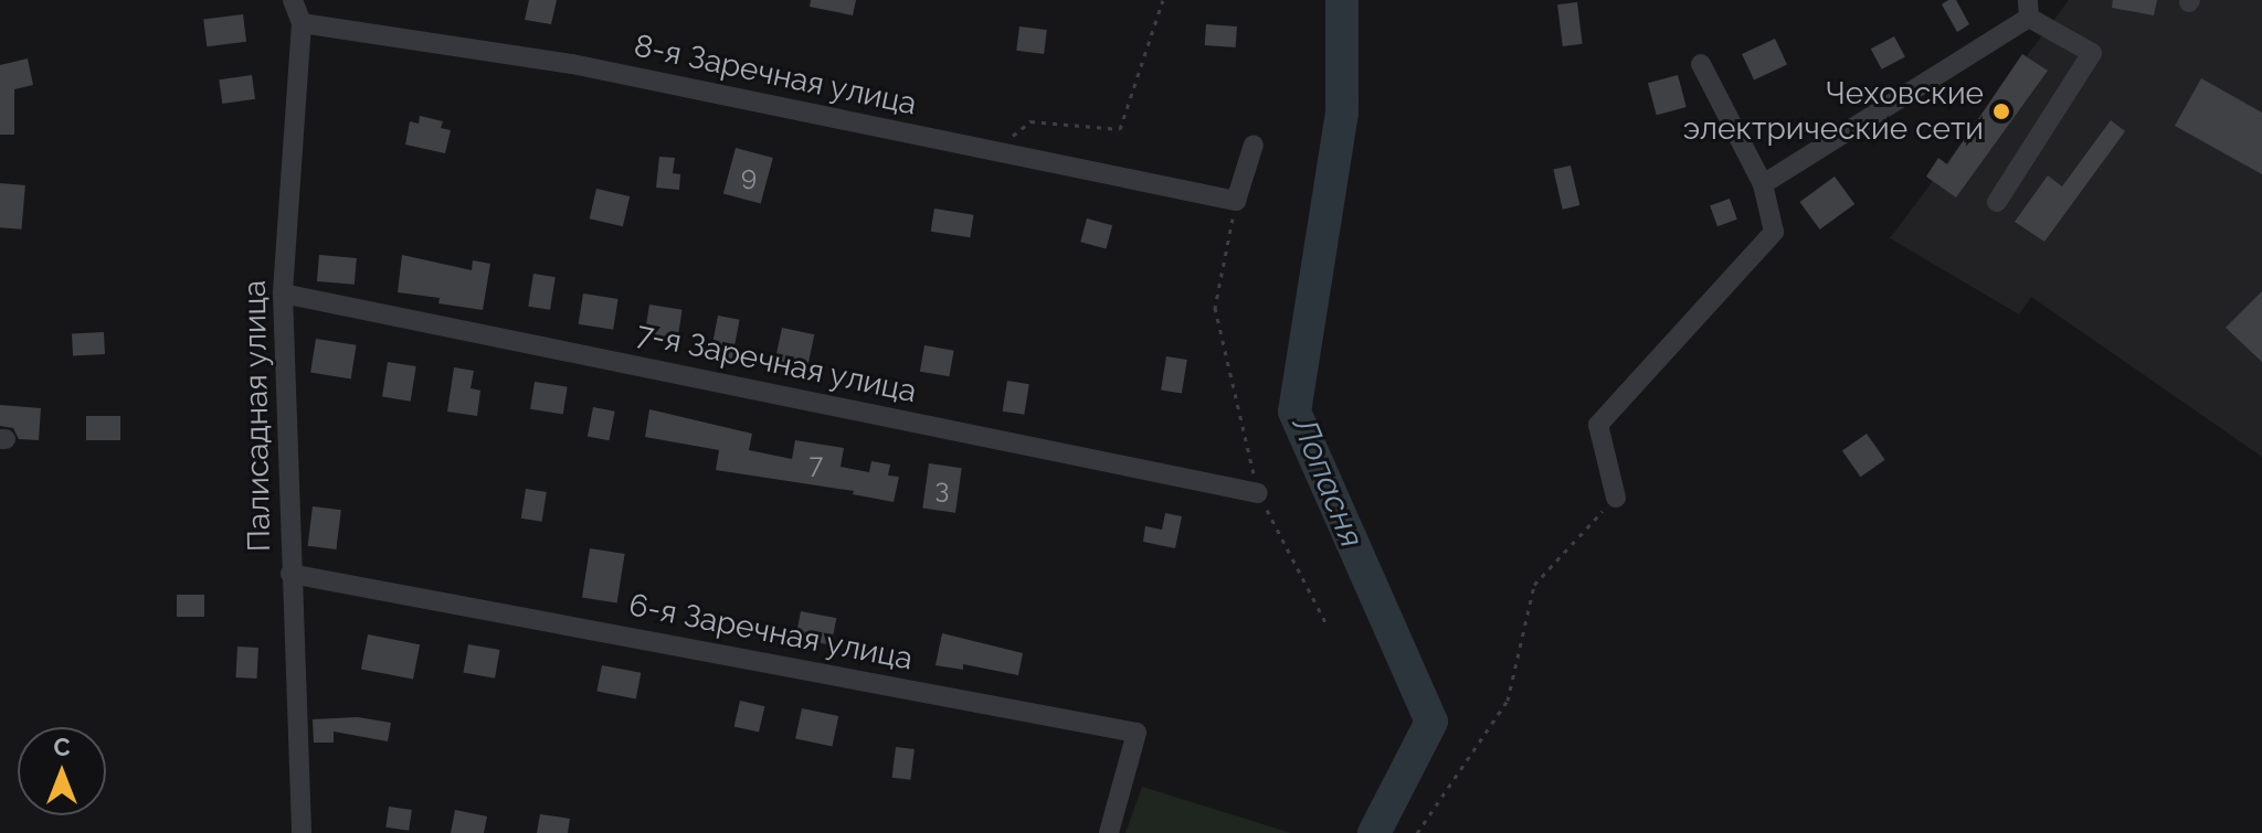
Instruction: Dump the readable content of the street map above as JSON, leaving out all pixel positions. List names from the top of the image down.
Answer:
{
  "streets": {
    "street": [
      "8-я Заречная улица",
      "7-я Заречная улица",
      "Палисадная улица",
      "6-я Заречная улица"
    ]
  },
  "crossings": [
    ["8-я Заречная улица", "Палисадная улица"],
    ["7-я Заречная улица", "Палисадная улица"],
    ["Палисадная улица", "6-я Заречная улица"]
  ],
  "water": ["Лопасня"],
  "places": ["Чеховские электрические сети"],
  "house_numbers": ["9", "7", "3"],
  "north": "top"
}
